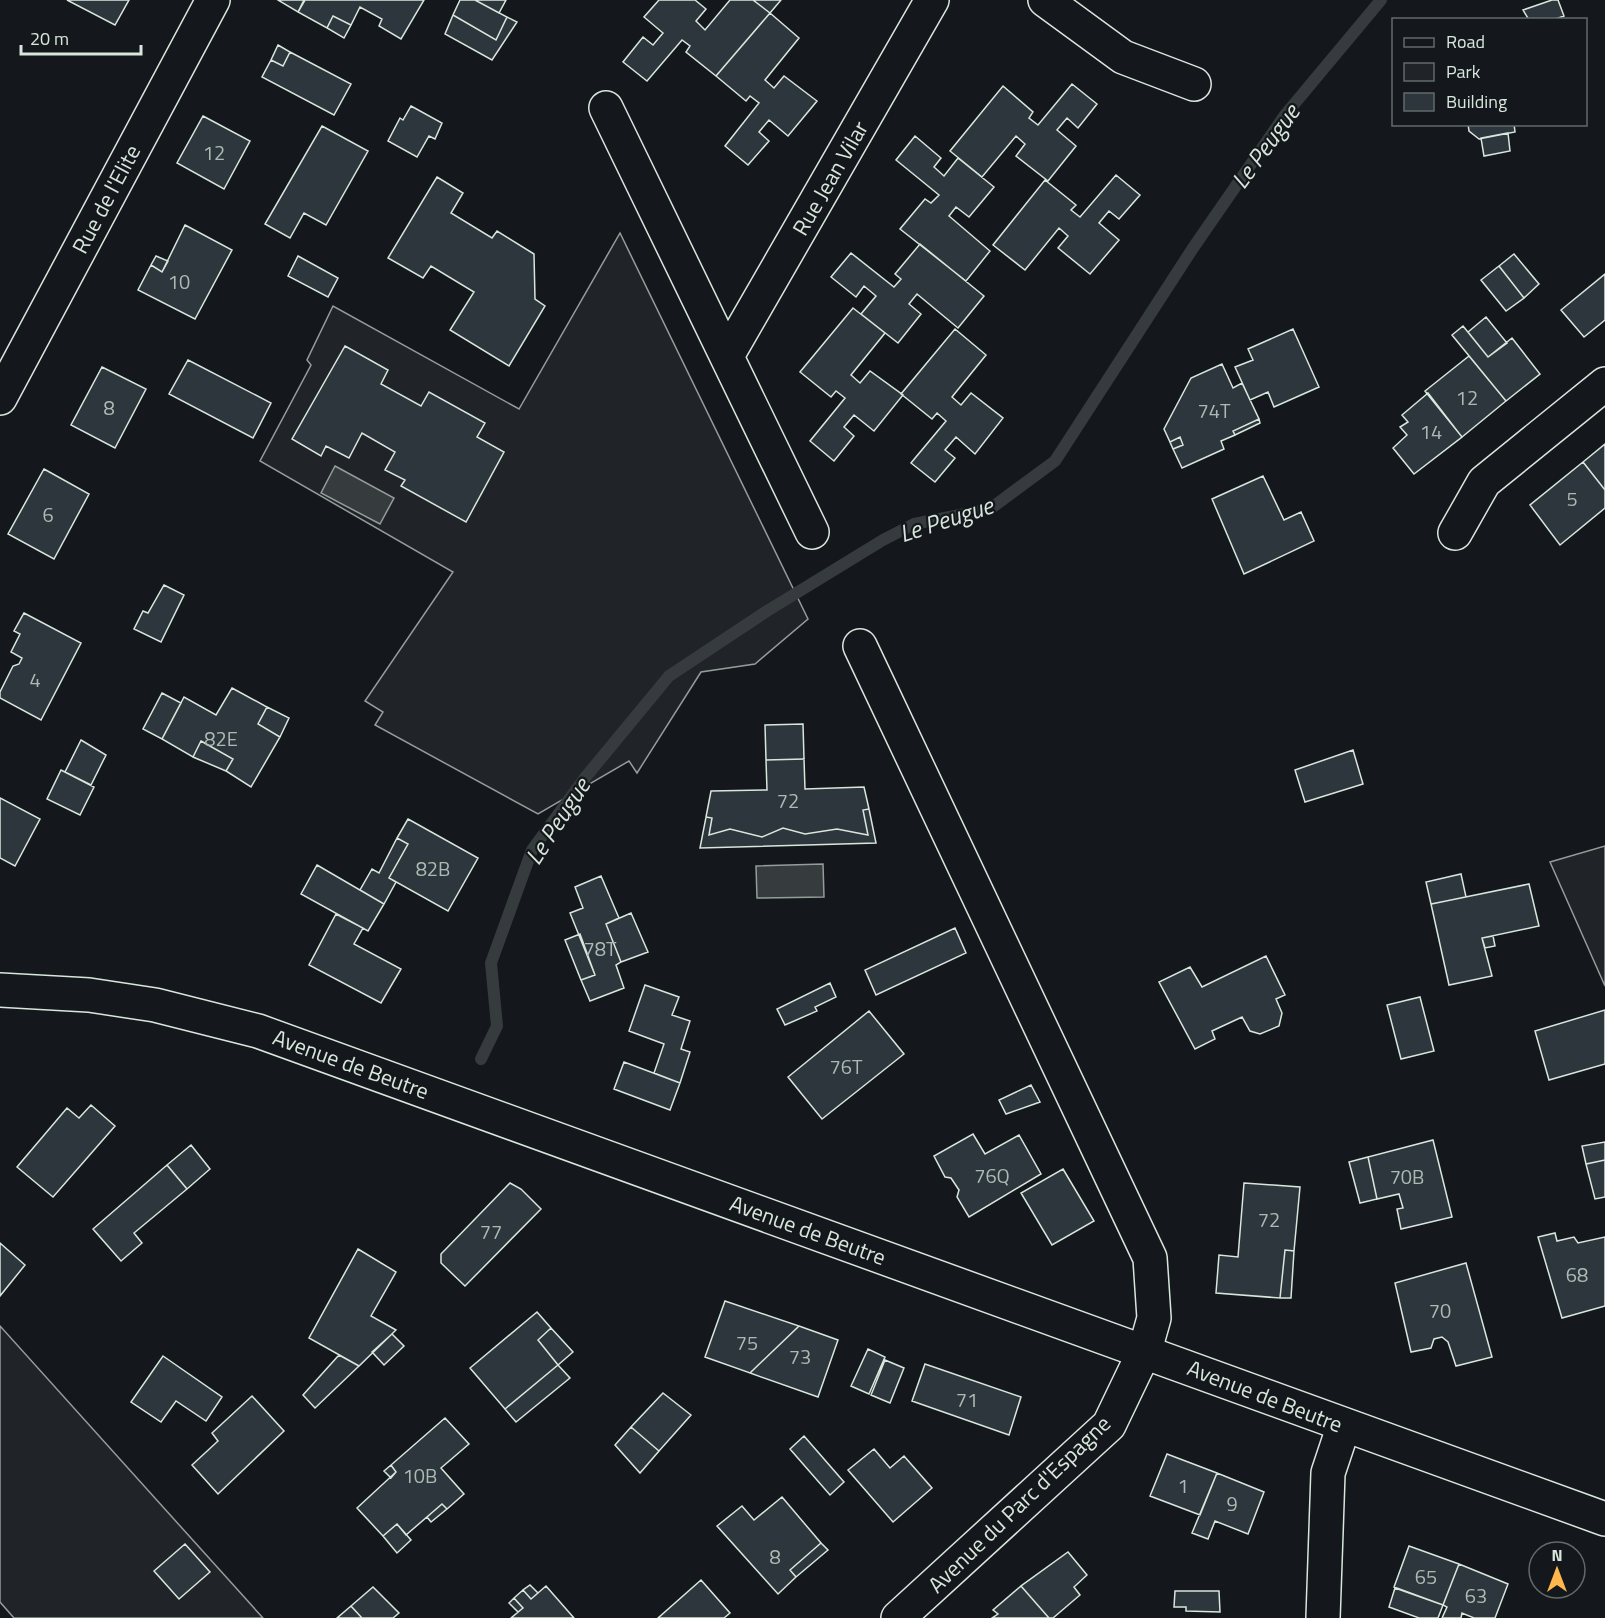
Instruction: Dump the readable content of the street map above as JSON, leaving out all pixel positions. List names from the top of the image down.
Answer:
{
  "streets": {
    "street": [
      "Rue Jean Vilar",
      "Rue de l'Elite",
      "Avenue de Beutre",
      "Avenue du Parc d'Espagne"
    ]
  },
  "crossings": [
    ["Avenue de Beutre", "Avenue du Parc d'Espagne"]
  ],
  "water": ["Le Peugue"],
  "house_numbers": [
    "12",
    "10",
    "12",
    "8",
    "74T",
    "14",
    "5",
    "6",
    "4",
    "82E",
    "72",
    "82B",
    "78T",
    "76T",
    "76Q",
    "70B",
    "72",
    "77",
    "68",
    "70",
    "75",
    "73",
    "71",
    "10B",
    "1",
    "9",
    "8",
    "65",
    "63"
  ],
  "legend": ["Road", "Park", "Building"],
  "scale_bar": "20 m",
  "north": "top"
}
